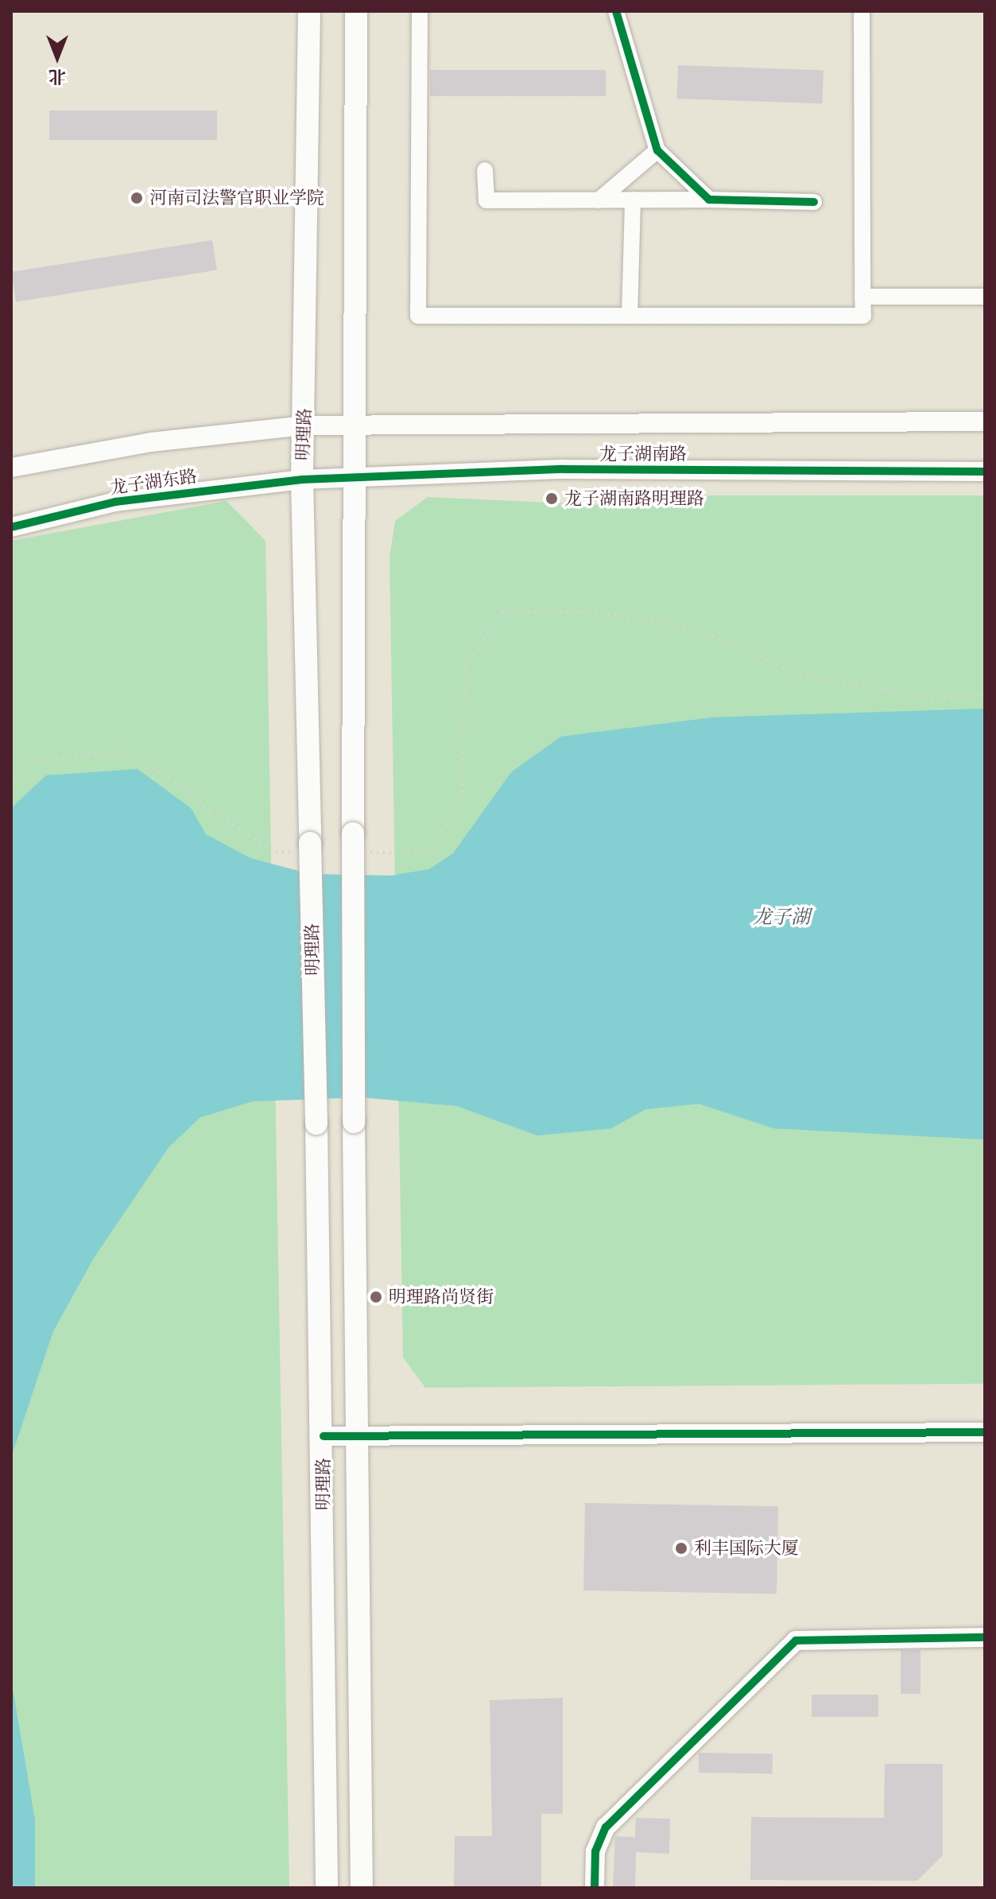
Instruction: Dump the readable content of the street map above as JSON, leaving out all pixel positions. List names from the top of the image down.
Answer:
{
  "streets": {
    "main road": ["明理路"],
    "street": ["龙子湖南路", "龙子湖东路"]
  },
  "crossings": [
    ["明理路", "龙子湖南路"],
    ["明理路", "龙子湖东路"],
    ["龙子湖南路", "龙子湖东路"]
  ],
  "water": ["龙子湖"],
  "places": [
    "河南司法警官职业学院",
    "龙子湖南路明理路",
    "明理路尚贤街",
    "利丰国际大厦"
  ],
  "north": "bottom"
}
